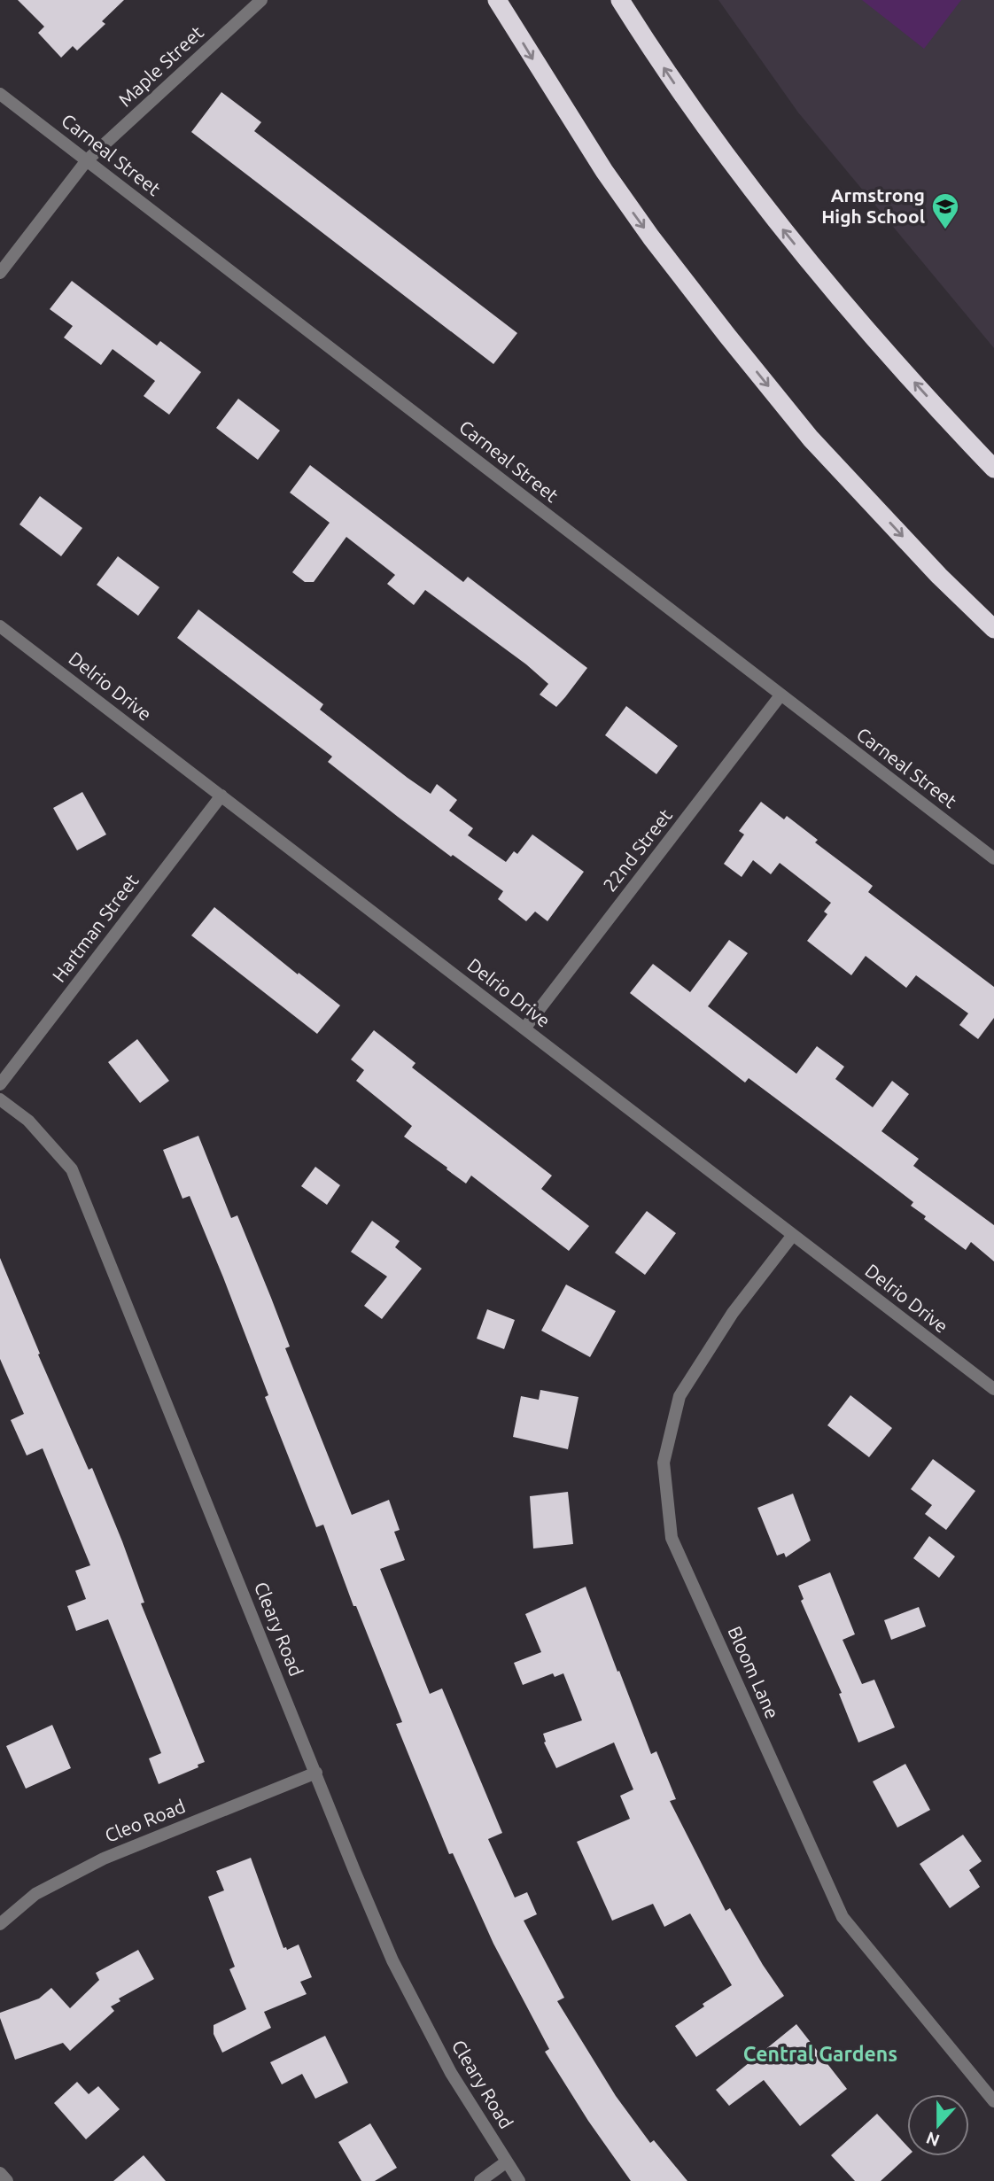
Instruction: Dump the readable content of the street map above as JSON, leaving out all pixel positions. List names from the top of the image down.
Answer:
{
  "streets": {
    "street": [
      "Maple Street",
      "Carneal Street",
      "Delrio Drive",
      "22nd Street",
      "Hartman Street",
      "Cleary Road",
      "Bloom Lane",
      "Cleo Road"
    ]
  },
  "crossings": [
    ["Maple Street", "Carneal Street"],
    ["Carneal Street", "22nd Street"],
    ["Delrio Drive", "22nd Street"],
    ["Delrio Drive", "Hartman Street"],
    ["Delrio Drive", "Bloom Lane"],
    ["Cleary Road", "Cleo Road"]
  ],
  "districts": ["Central Gardens"],
  "places": {
    "school or university": ["Armstrong High School"]
  },
  "north": "bottom"
}
